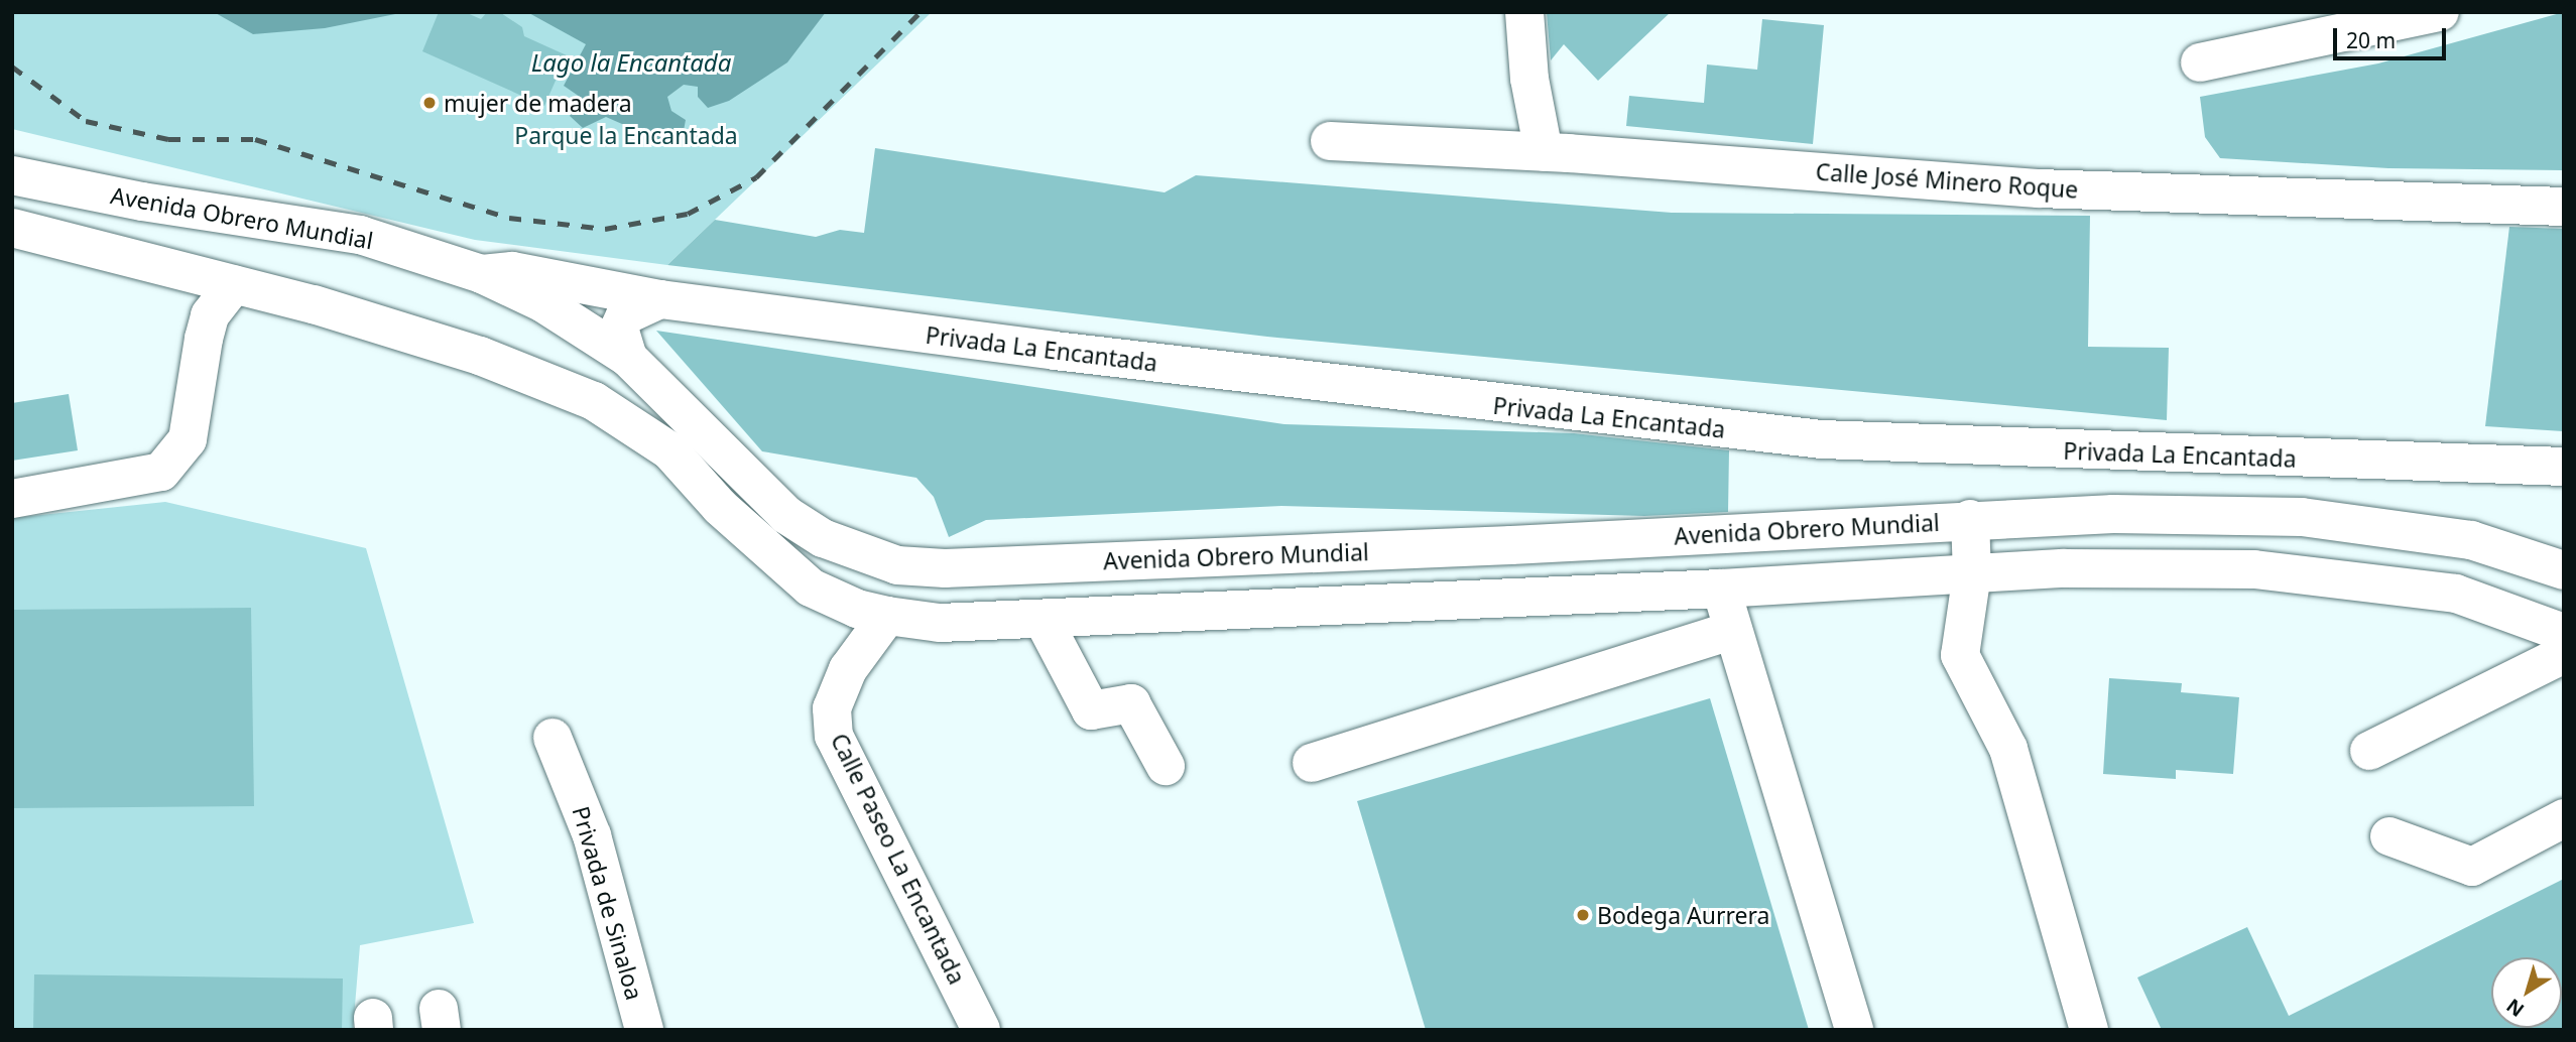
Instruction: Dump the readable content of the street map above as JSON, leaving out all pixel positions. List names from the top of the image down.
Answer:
{
  "streets": {
    "main road": [
      "Calle José Minero Roque",
      "Avenida Obrero Mundial",
      "Privada La Encantada",
      "Calle Paseo La Encantada",
      "Privada de Sinaloa"
    ]
  },
  "crossings": [
    ["Avenida Obrero Mundial", "Privada La Encantada"]
  ],
  "water": ["Lago la Encantada"],
  "parks": ["Parque la Encantada"],
  "places": ["mujer de madera", "Bodega Aurrera"],
  "scale_bar": "20 m",
  "north": "bottom left"
}
